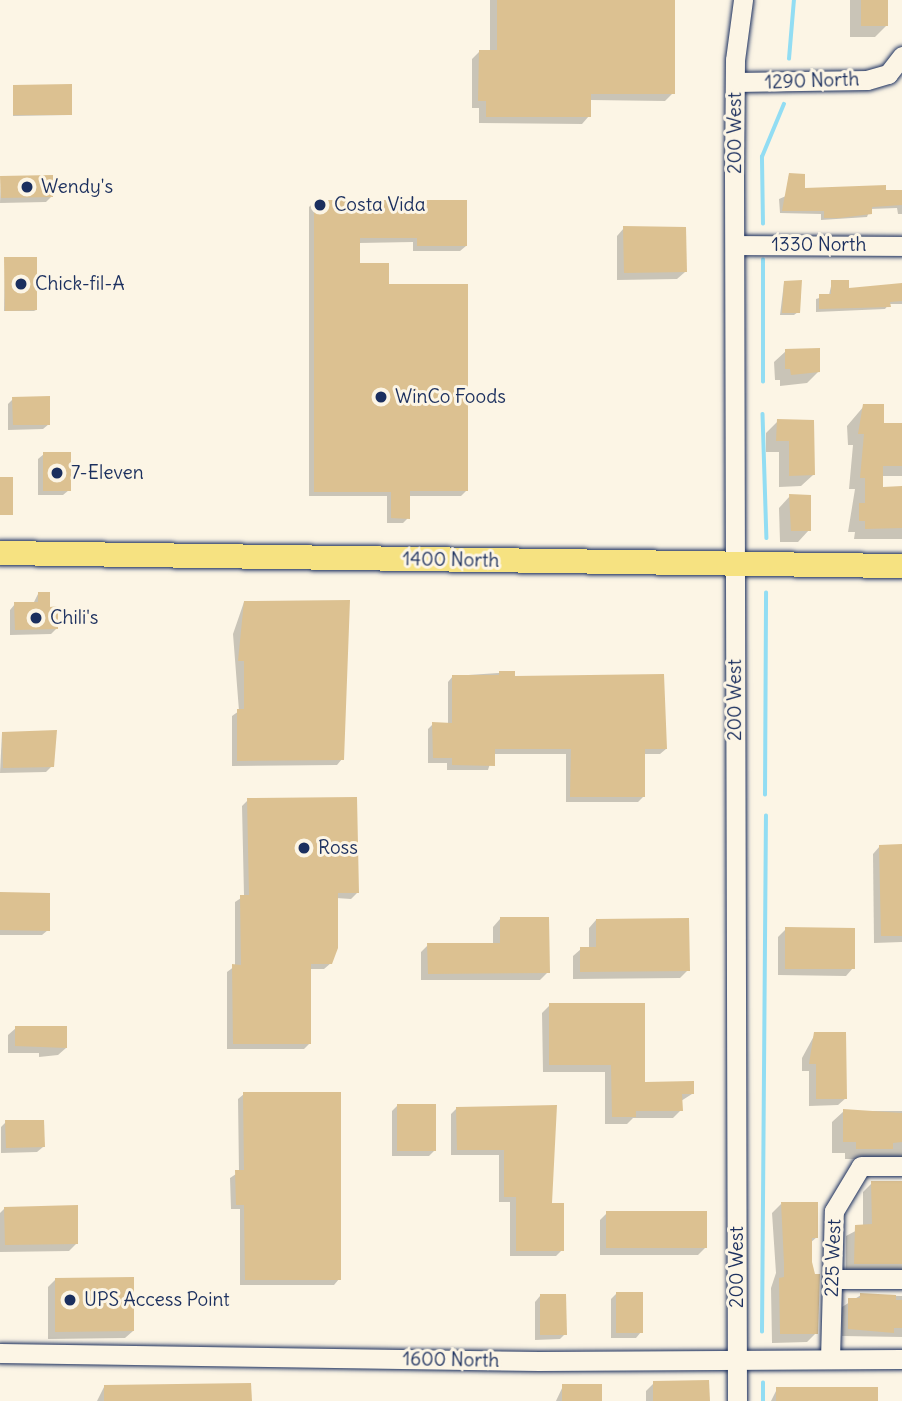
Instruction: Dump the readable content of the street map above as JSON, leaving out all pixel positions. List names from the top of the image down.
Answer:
{
  "streets": {
    "main road": ["1400 North"],
    "street": [
      "1290 North",
      "200 West",
      "1330 North",
      "225 West",
      "1600 North"
    ]
  },
  "crossings": [
    ["1290 North", "200 West"],
    ["200 West", "1330 North"],
    ["200 West", "1400 North"],
    ["200 West", "1600 North"],
    ["225 West", "1600 North"]
  ],
  "places": [
    "Wendy's",
    "Costa Vida",
    "Chick-fil-A",
    "WinCo Foods",
    "7-Eleven",
    "Chili's",
    "Ross",
    "UPS Access Point"
  ]
}
